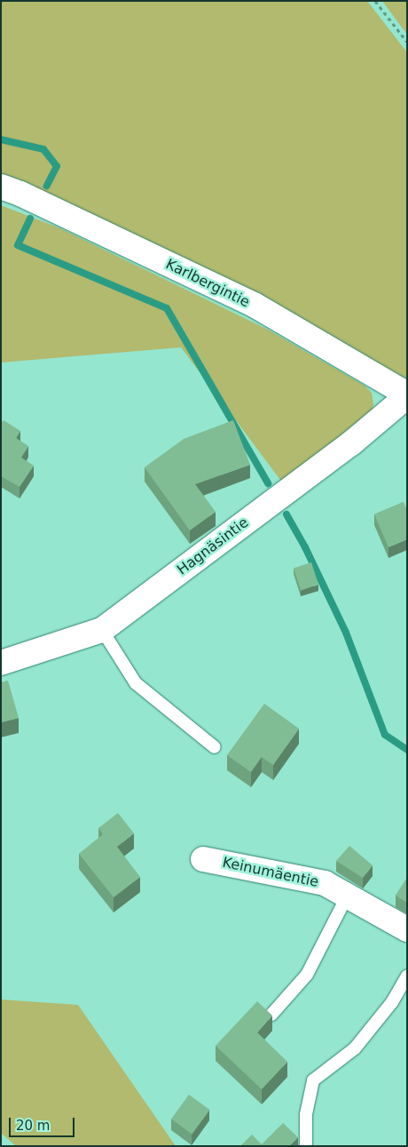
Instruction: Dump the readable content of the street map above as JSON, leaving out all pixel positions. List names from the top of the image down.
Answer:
{
  "streets": {
    "street": ["Karlbergintie", "Hagnäsintie", "Keinumäentie"]
  },
  "crossings": [
    ["Karlbergintie", "Hagnäsintie"]
  ],
  "scale_bar": "20 m"
}
